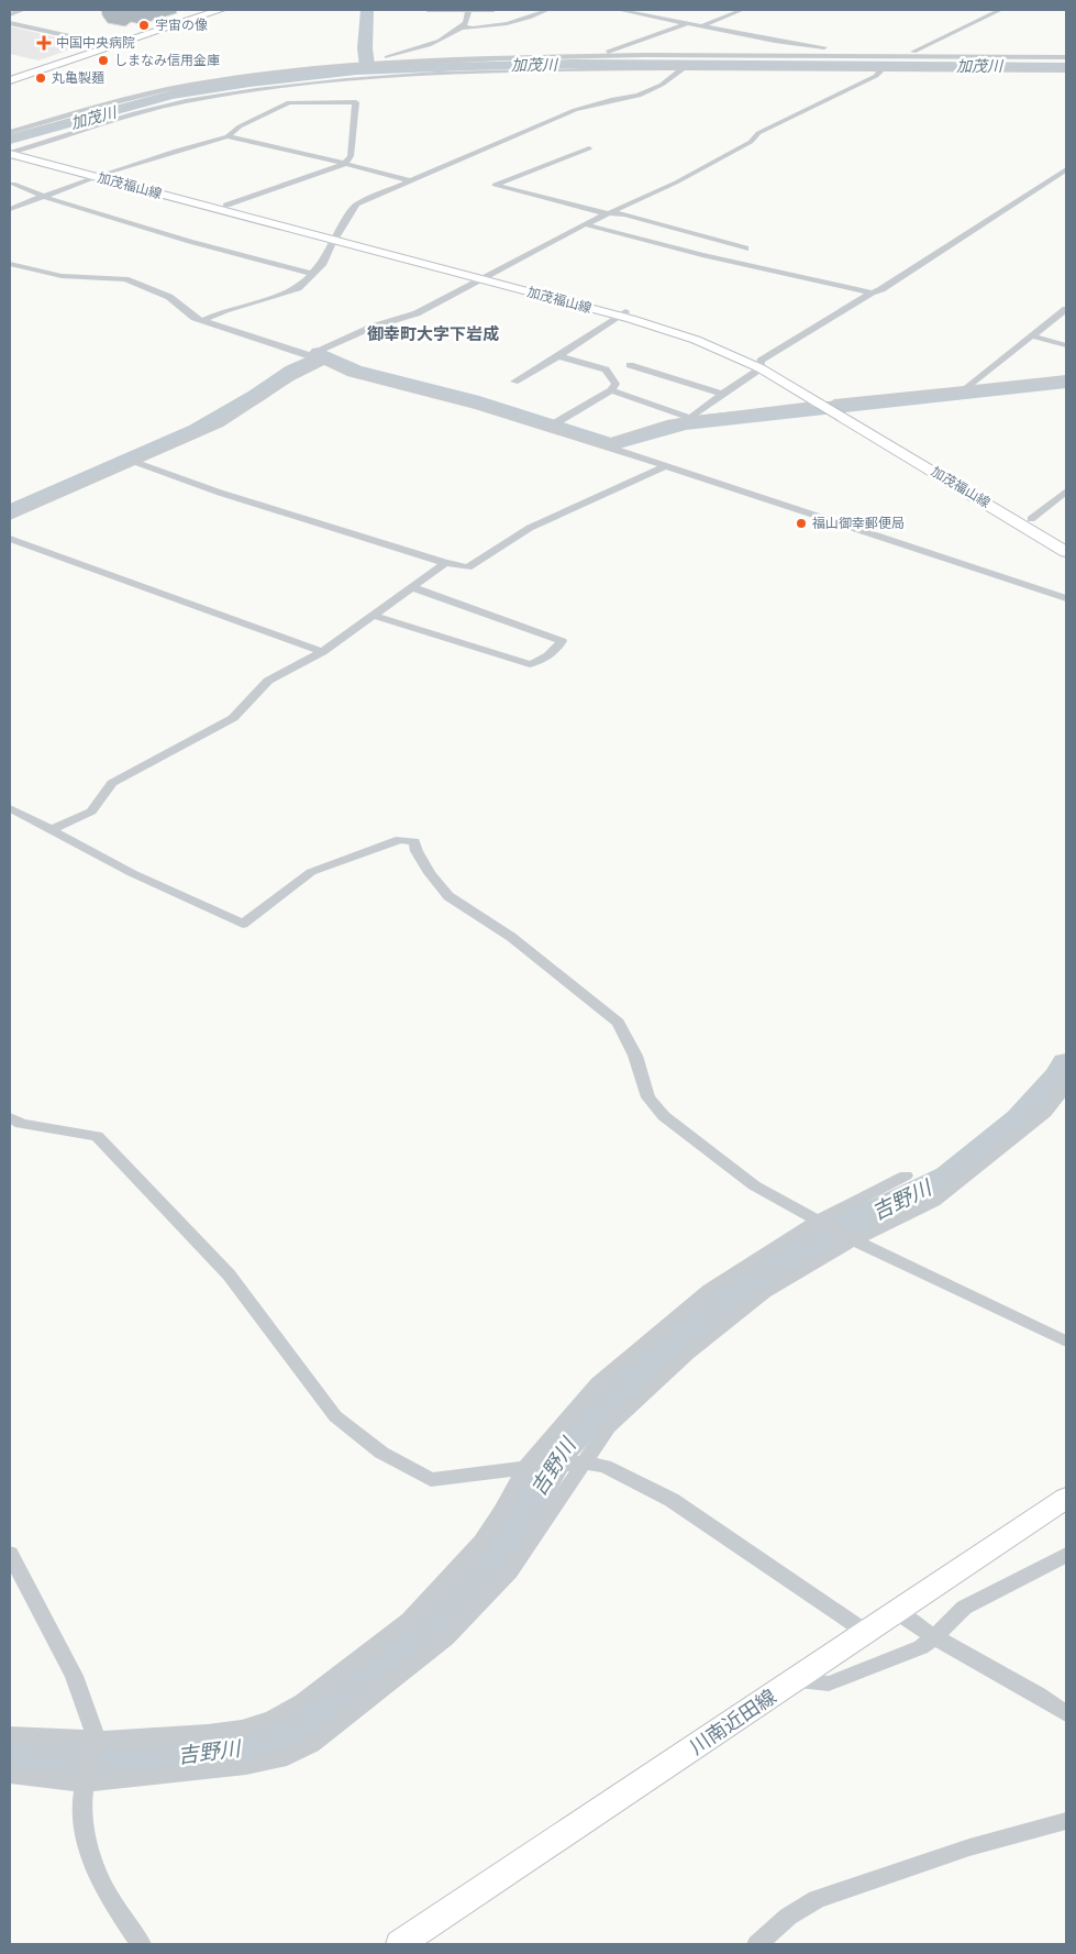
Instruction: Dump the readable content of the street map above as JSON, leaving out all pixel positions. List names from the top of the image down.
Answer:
{
  "streets": {
    "main road": ["加茂福山線", "川南近田線"]
  },
  "districts": ["御幸町大字下岩成"],
  "water": ["加茂川", "吉野川"],
  "places": {
    "other": [
      "宇宙の像",
      "しまなみ信用金庫",
      "丸亀製麺",
      "福山御幸郵便局"
    ],
    "health": ["中国中央病院"]
  }
}
